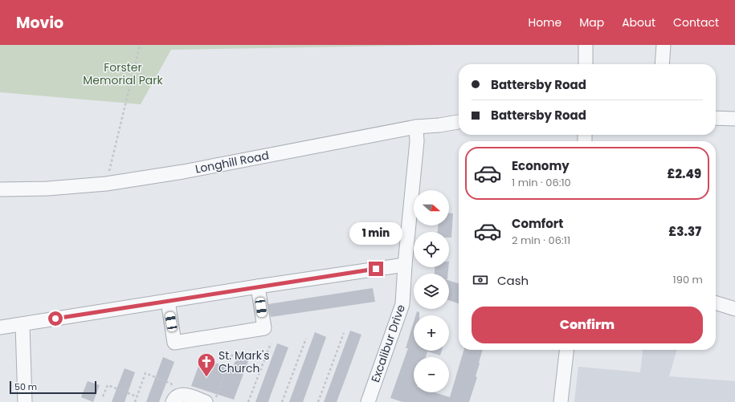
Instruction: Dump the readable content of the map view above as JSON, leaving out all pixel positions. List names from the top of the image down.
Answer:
{
  "streets": {
    "street": ["Longhill Road", "Excalibur Drive"]
  },
  "crossings": [
    ["Longhill Road", "Excalibur Drive"]
  ],
  "parks": ["Forster Memorial Park"],
  "places": {
    "church": ["St. Mark's Church"]
  },
  "scale_bar": "50 m",
  "north": "right",
  "page": {
    "header": "Movio",
    "nav": [
      "Home",
      "Map",
      "About",
      "Contact"
    ],
    "banner": ["Battersby Road", "Battersby Road"],
    "list": [
      {
        "name": "Economy",
        "note": "1 min · 06:10",
        "value": "£2.49"
      },
      {
        "name": "Comfort",
        "note": "2 min · 06:11",
        "value": "£3.37"
      }
    ],
    "map_buttons": ["+", "−"],
    "bubble": "1 min",
    "pay": ["Cash", "190 m"],
    "buttons": "Confirm",
    "scale": "50 m"
  }
}
